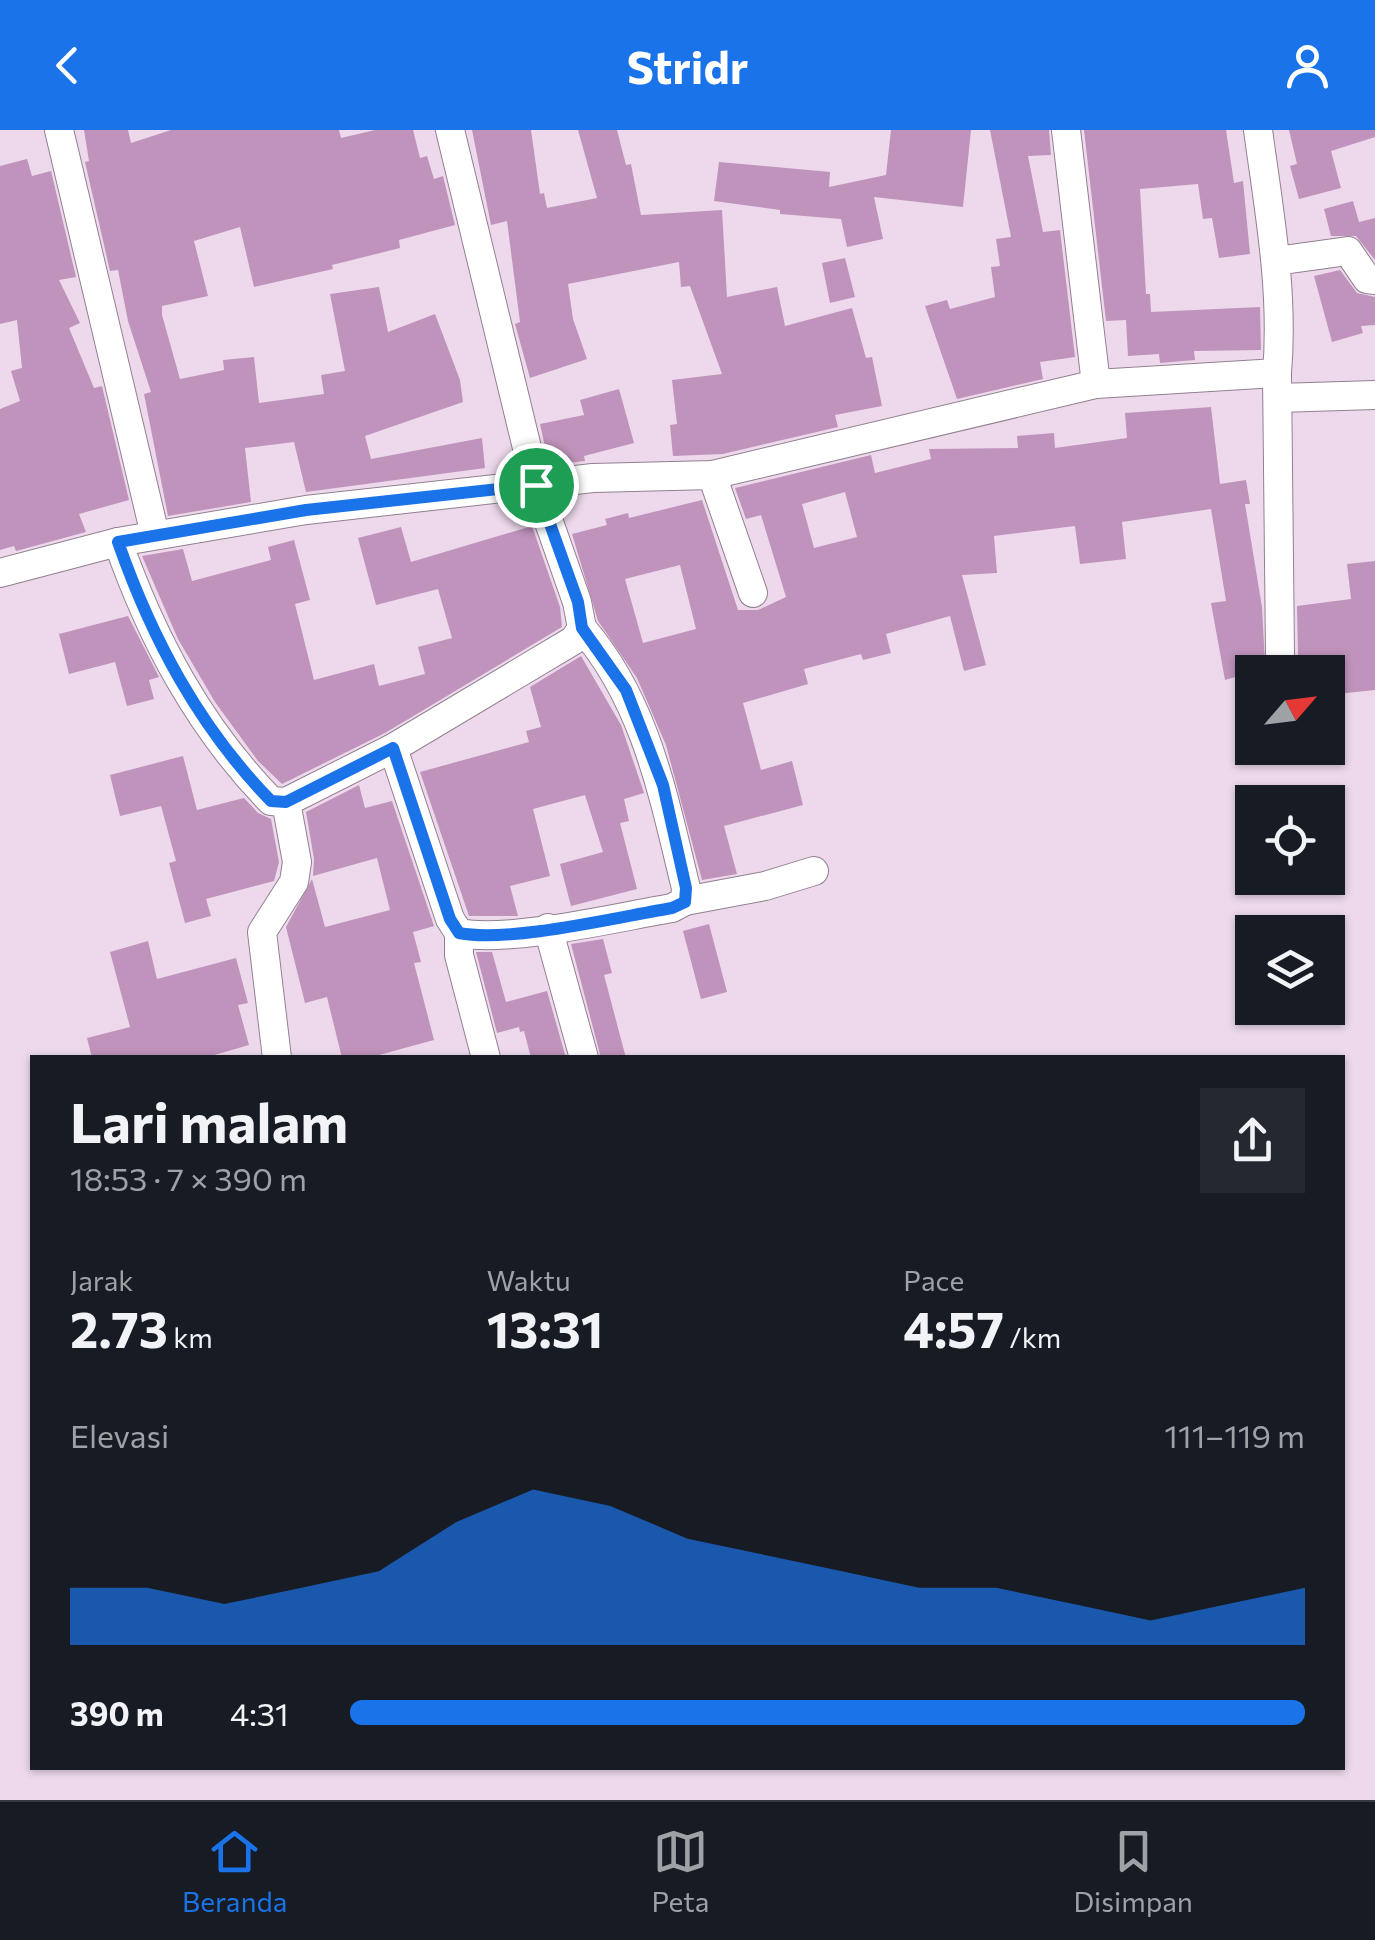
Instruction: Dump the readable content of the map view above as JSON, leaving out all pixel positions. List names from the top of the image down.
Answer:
{
  "north": "top right",
  "page": {
    "header": "Stridr",
    "heading": ["Lari malam", "18:53 · 7 × 390 m"],
    "stats": [
      ["Jarak", "2.73 km"],
      ["Waktu", "13:31"],
      ["Pace", "4:57 /km"]
    ],
    "chart": ["Elevasi", "111–119 m"],
    "list": [
      {
        "name": "390 m",
        "note": "4:31"
      }
    ],
    "tabs": ["Beranda", "Peta", "Disimpan"]
  }
}
